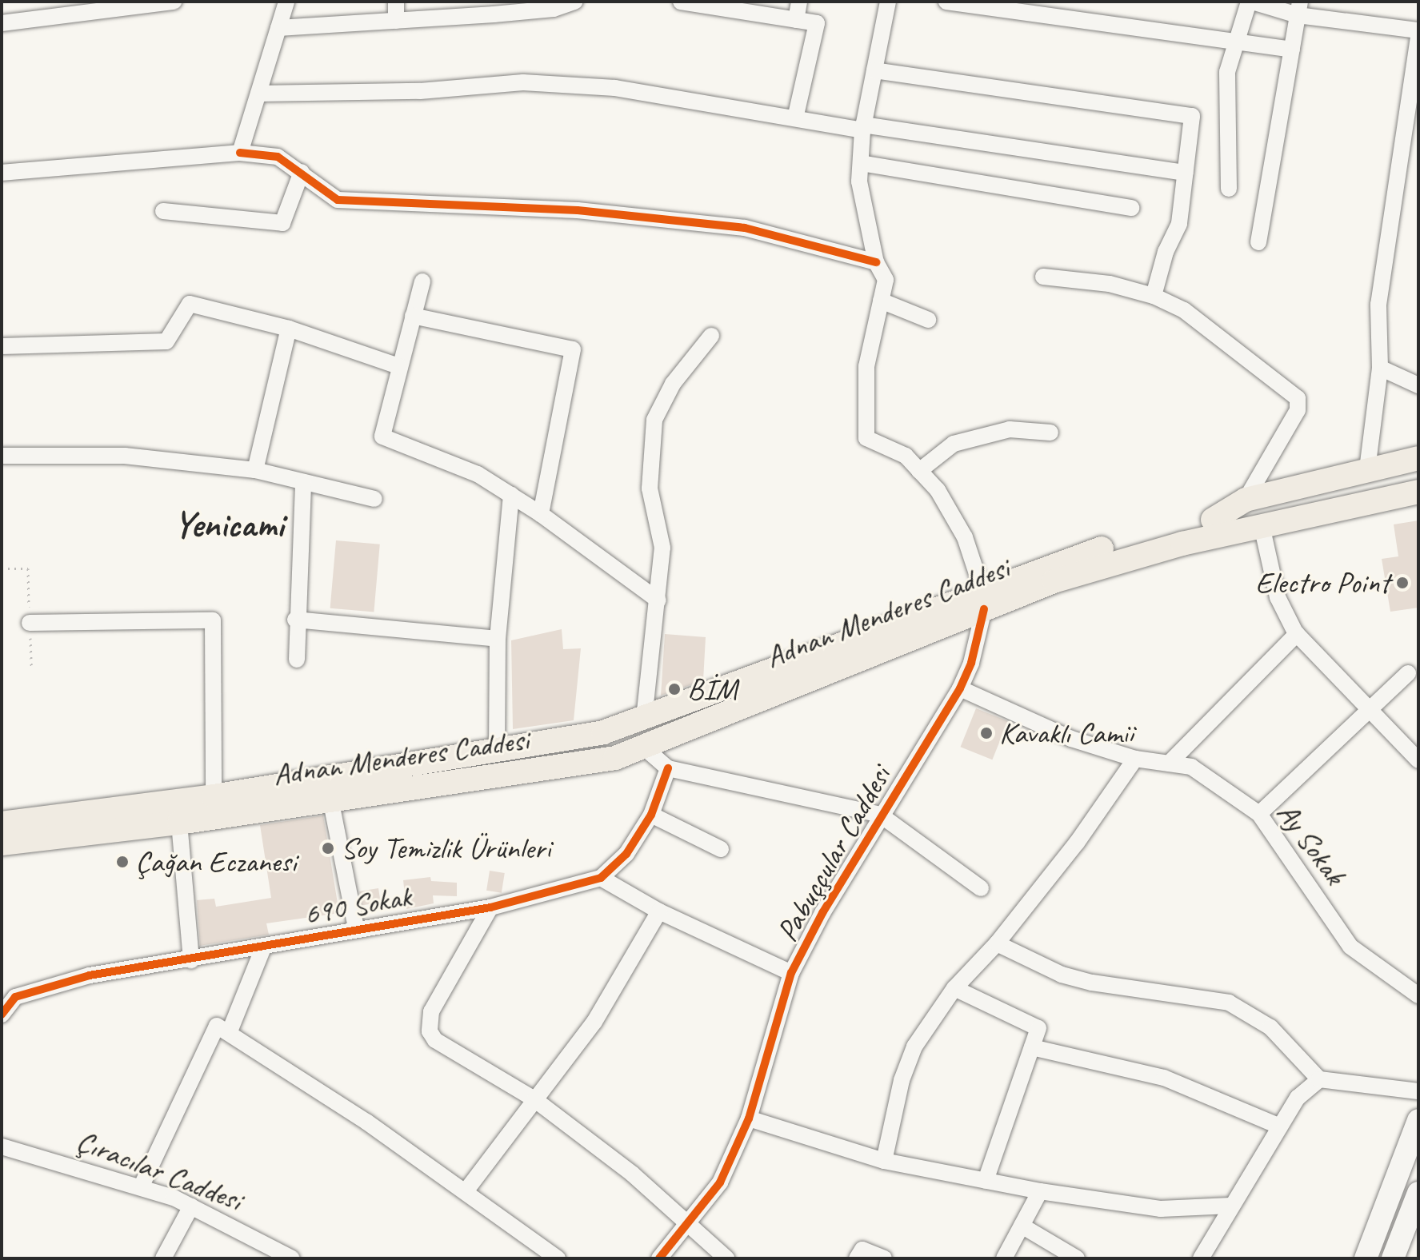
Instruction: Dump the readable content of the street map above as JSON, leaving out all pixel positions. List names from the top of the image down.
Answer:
{
  "streets": {
    "main road": ["Adnan Menderes Caddesi"],
    "street": [
      "Ay Sokak",
      "Pabuççular Caddesi",
      "690 Sokak",
      "Çıracılar Caddesi"
    ]
  },
  "crossings": [
    ["Adnan Menderes Caddesi", "Pabuççular Caddesi"],
    ["Ay Sokak", "Pabuççular Caddesi"]
  ],
  "districts": ["Yenicami"],
  "places": [
    "Electro Point",
    "BİM",
    "Kavaklı Camii",
    "Soy Temizlik Ürünleri",
    "Çağan Eczanesi"
  ]
}
